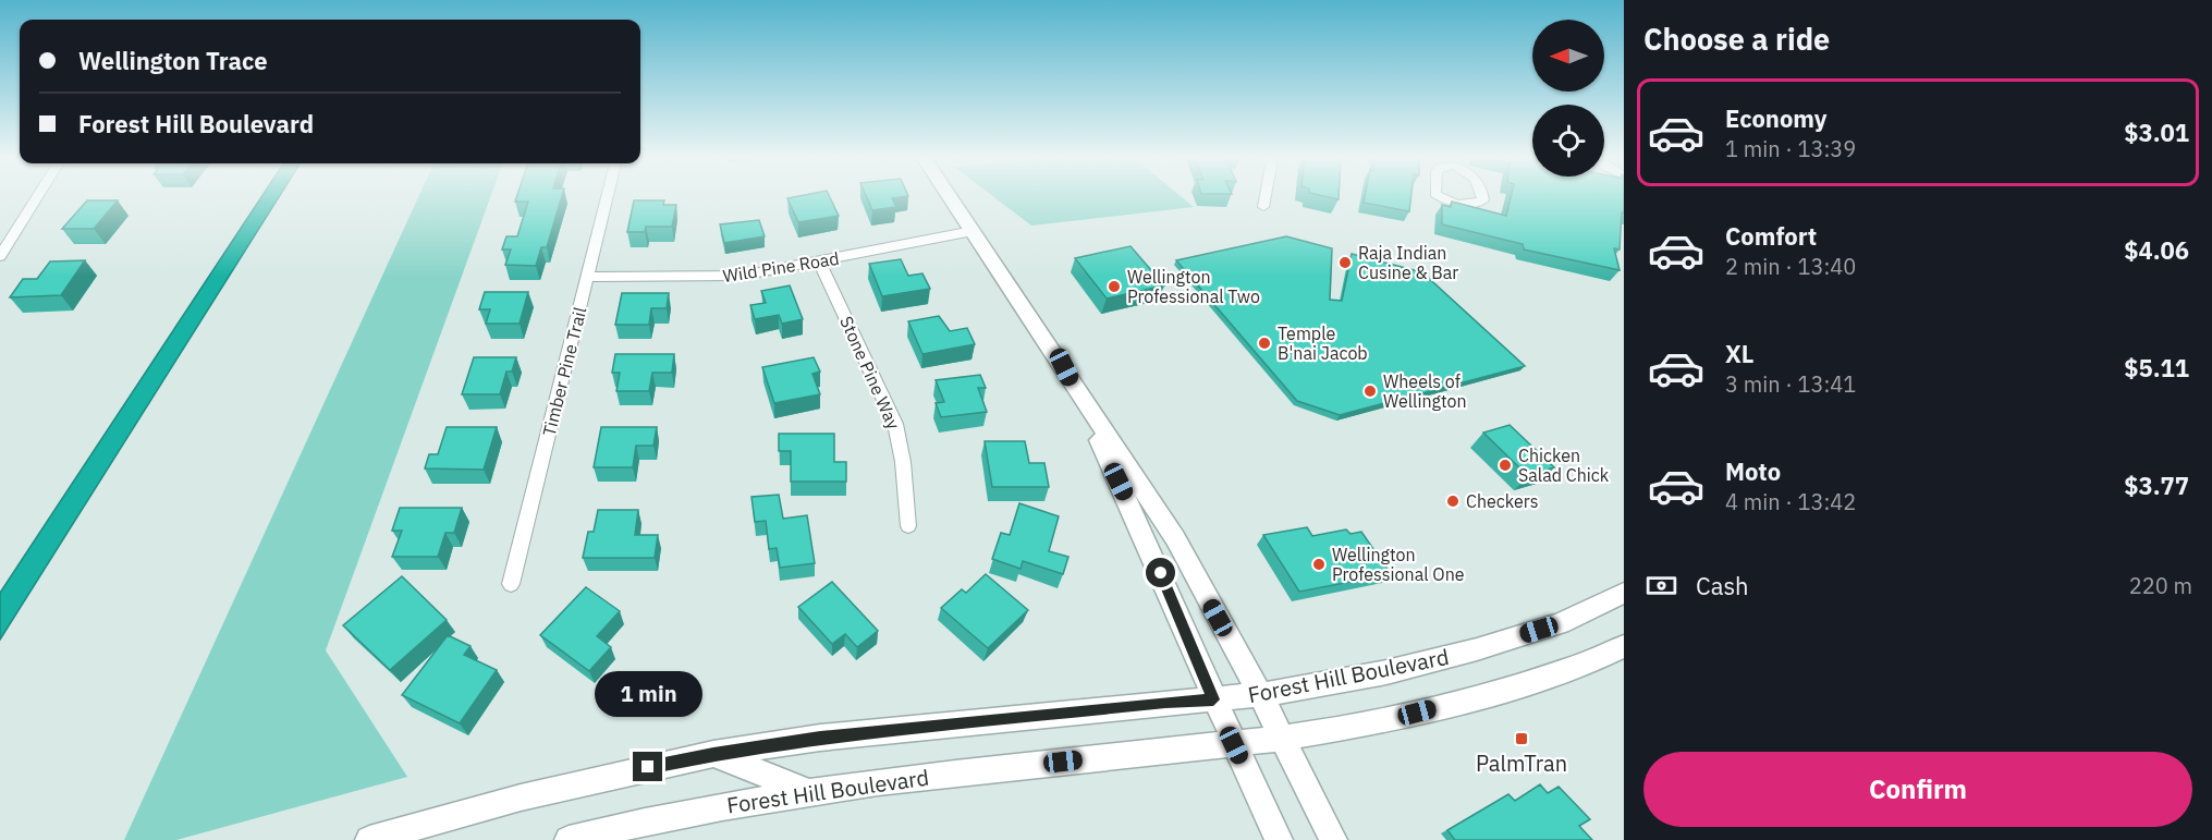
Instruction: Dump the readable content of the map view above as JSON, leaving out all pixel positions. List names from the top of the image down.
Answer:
{
  "streets": {
    "main road": ["Forest Hill Boulevard"],
    "street": ["Wild Pine Road", "Timber Pine Trail", "Stone Pine Way"]
  },
  "crossings": [
    ["Wild Pine Road", "Timber Pine Trail"],
    ["Wild Pine Road", "Stone Pine Way"]
  ],
  "places": {
    "other": [
      "Raja Indian Cusine & Bar",
      "Wellington Professional Two",
      "Temple B'nai Jacob",
      "Wheels of Wellington",
      "Chicken Salad Chick",
      "Checkers",
      "Wellington Professional One"
    ],
    "transit": ["PalmTran"]
  },
  "north": "left",
  "page": {
    "heading": "Choose a ride",
    "banner": ["Wellington Trace", "Forest Hill Boulevard"],
    "list": [
      {
        "name": "Economy",
        "note": "1 min · 13:39",
        "value": "$3.01"
      },
      {
        "name": "Comfort",
        "note": "2 min · 13:40",
        "value": "$4.06"
      },
      {
        "name": "XL",
        "note": "3 min · 13:41",
        "value": "$5.11"
      },
      {
        "name": "Moto",
        "note": "4 min · 13:42",
        "value": "$3.77"
      }
    ],
    "pay": ["Cash", "220 m"],
    "bubble": "1 min",
    "buttons": "Confirm"
  }
}
